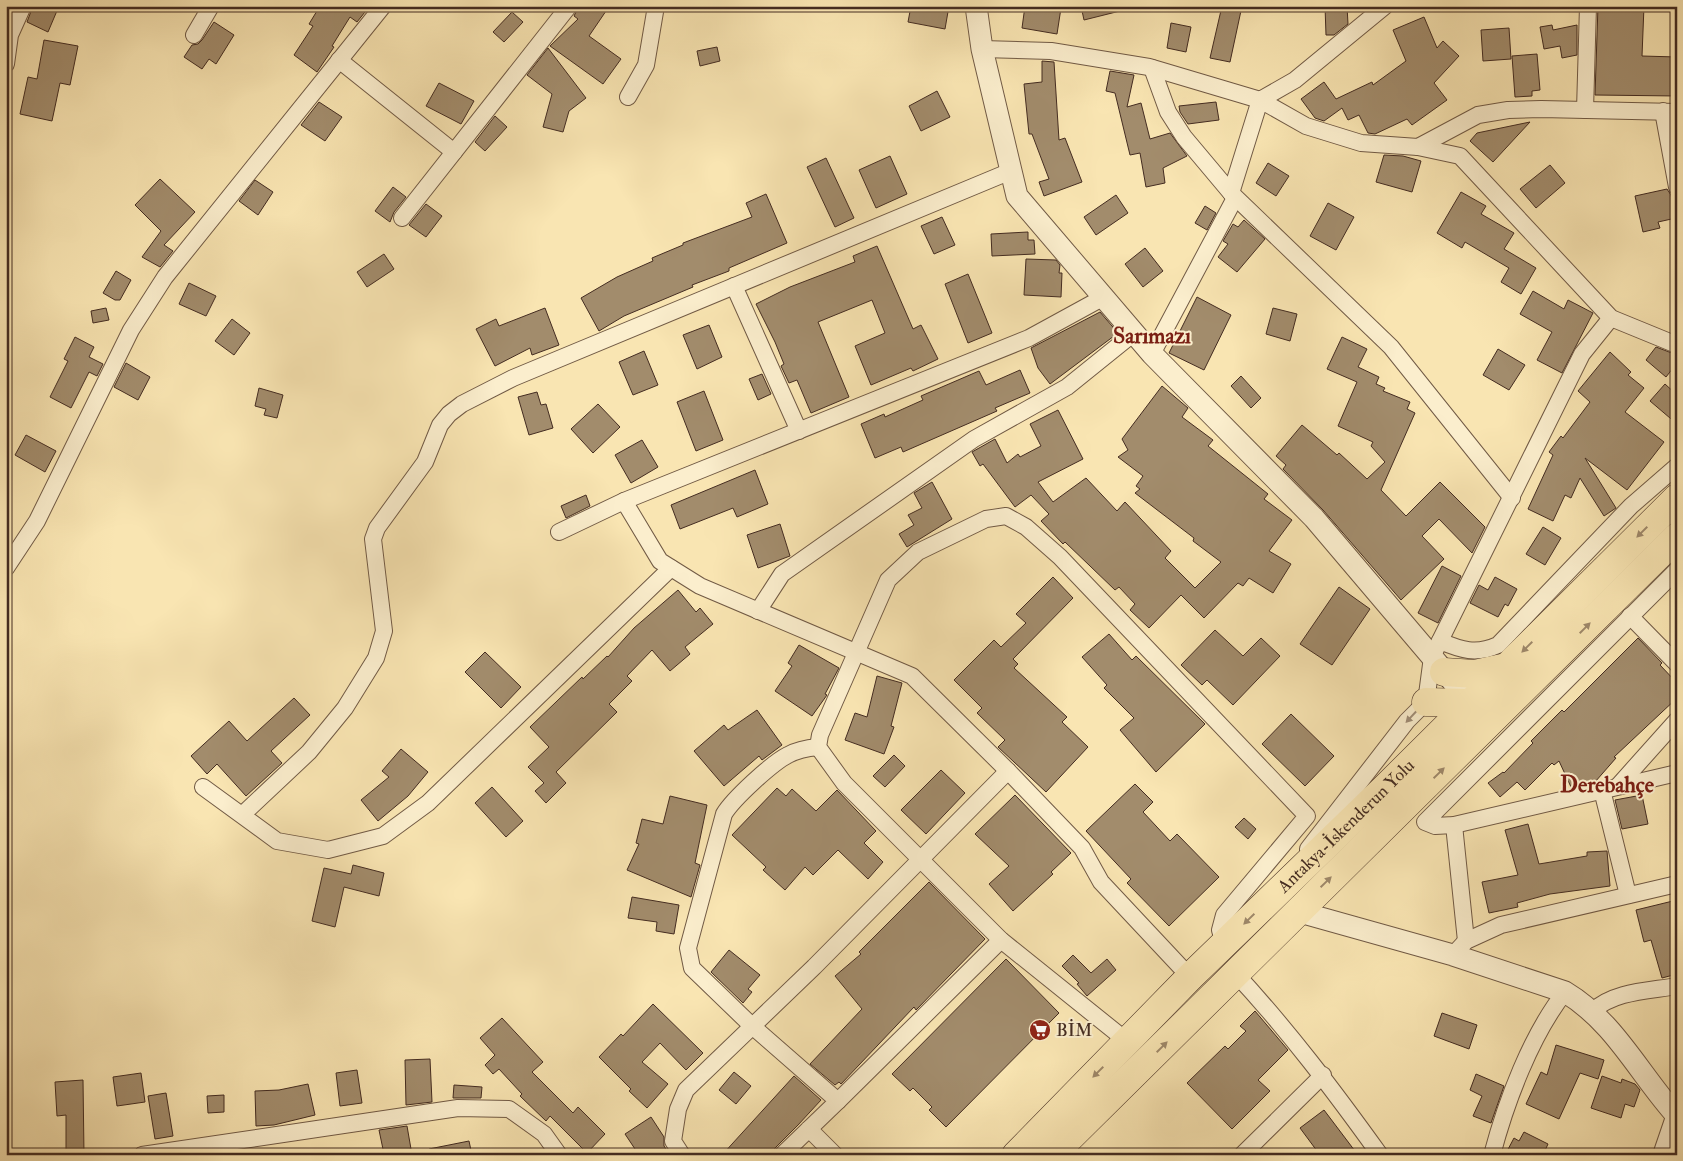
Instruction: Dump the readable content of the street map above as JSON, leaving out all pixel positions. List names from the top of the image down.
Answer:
{
  "streets": {
    "highway": ["Antakya-İskenderun Yolu"]
  },
  "districts": ["Sarımazı", "Derebahçe"],
  "places": {
    "supermarket": ["BİM"]
  }
}
